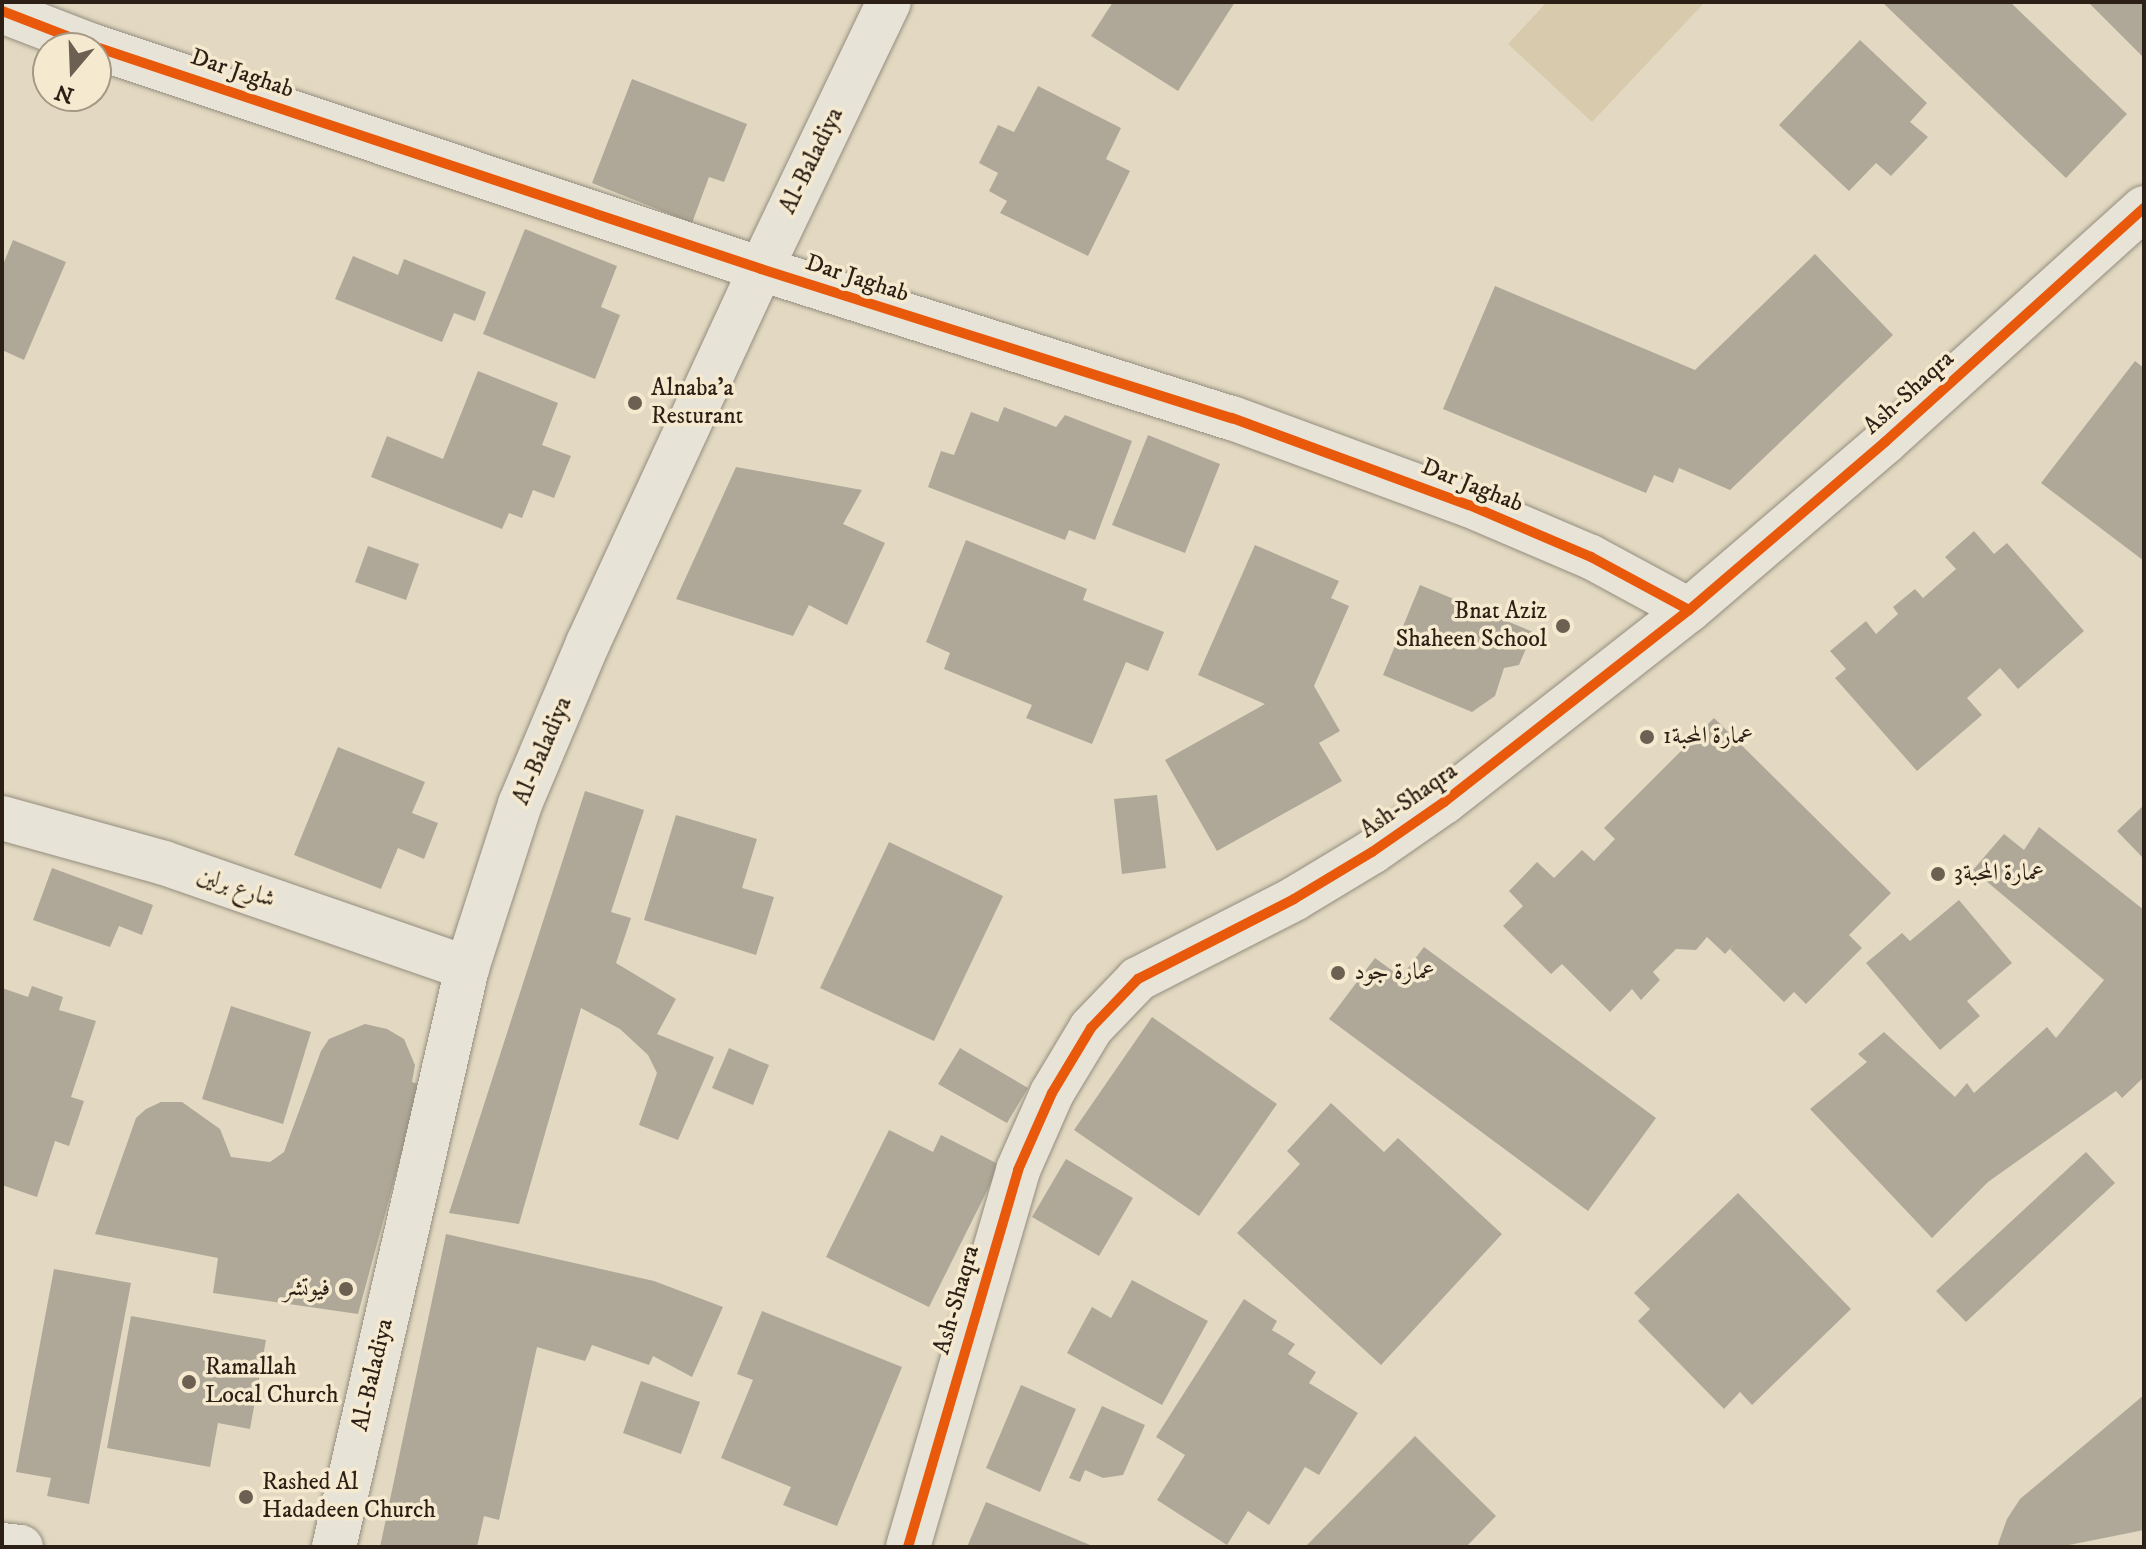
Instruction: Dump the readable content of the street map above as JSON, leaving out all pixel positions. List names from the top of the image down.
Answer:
{
  "streets": {
    "street": [
      "Dar Jaghab",
      "Al-Baladiya",
      "Ash-Shaqra",
      "شارع برلين"
    ]
  },
  "crossings": [
    ["Dar Jaghab", "Al-Baladiya"],
    ["Dar Jaghab", "Ash-Shaqra"],
    ["Al-Baladiya", "شارع برلين"]
  ],
  "places": [
    "Alnaba'a Resturant",
    "Bnat Aziz Shaheen School",
    "عمارة المحبة1",
    "عمارة المحبة3",
    "عمارة جود",
    "فيوتشر",
    "Ramallah Local Church",
    "Rashed Al Hadadeen Church"
  ],
  "north": "bottom"
}
